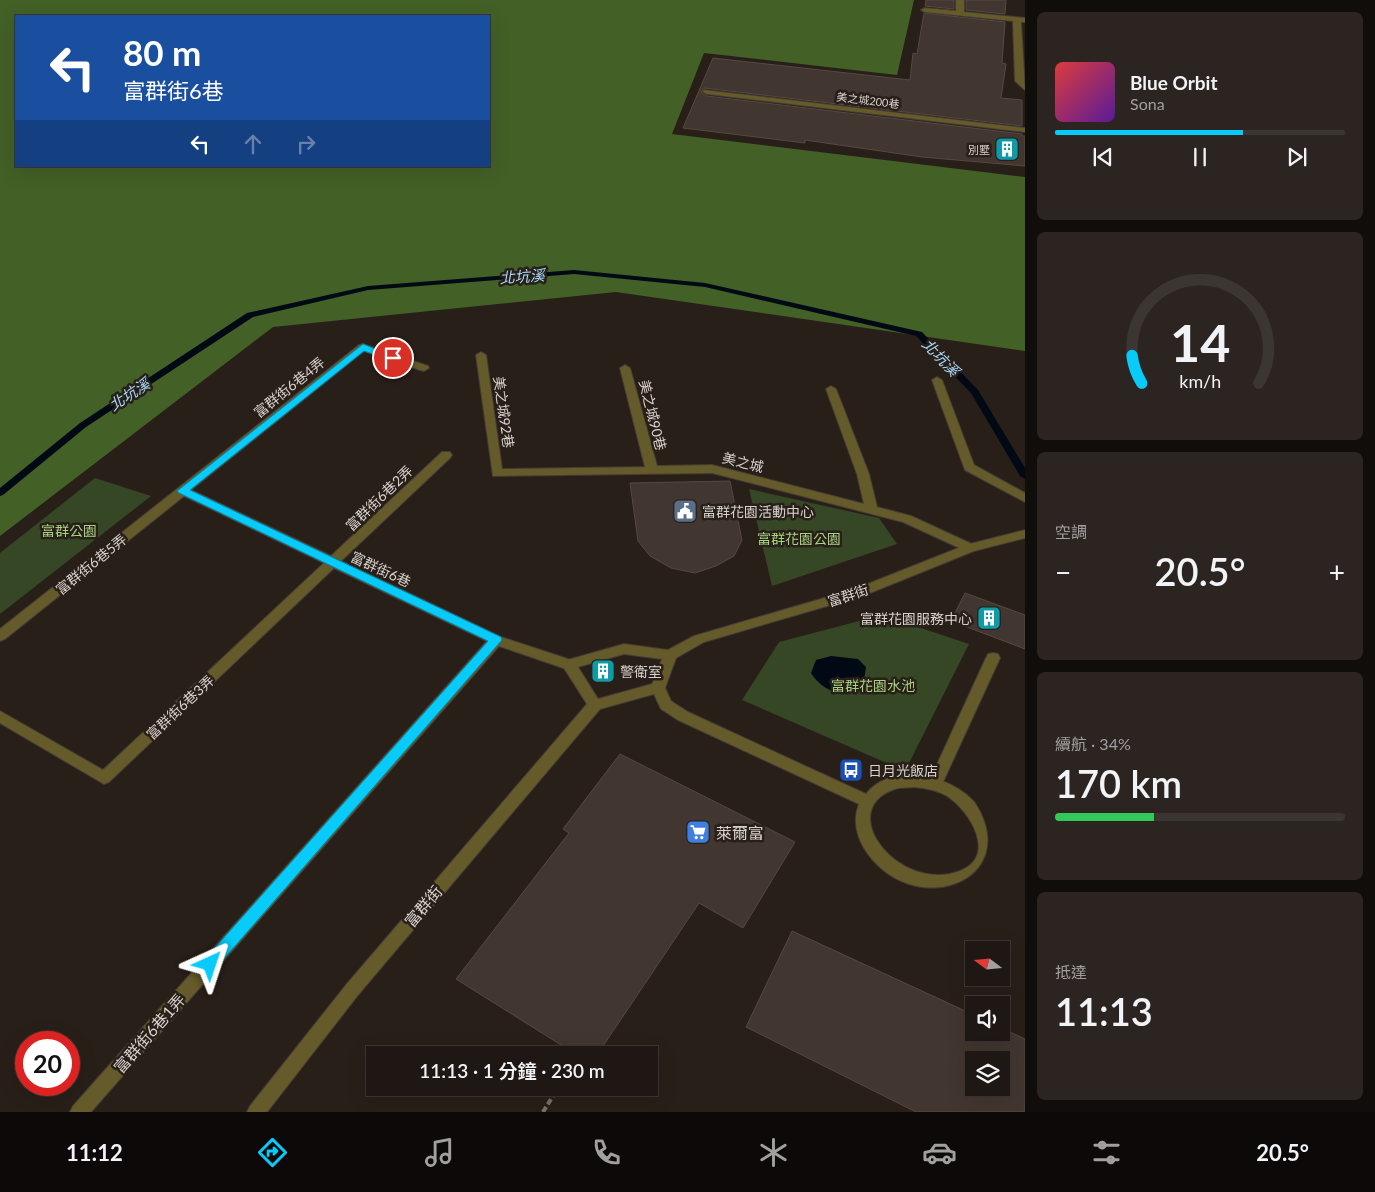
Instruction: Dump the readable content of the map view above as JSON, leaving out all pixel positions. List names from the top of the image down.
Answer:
{
  "streets": {
    "street": [
      "美之城200巷",
      "富群街6巷4弄",
      "美之城92巷",
      "美之城90巷",
      "美之城",
      "富群街6巷2弄",
      "富群街6巷5弄",
      "富群街6巷",
      "富群街",
      "富群街6巷3弄",
      "富群街6巷1弄"
    ]
  },
  "crossings": [
    ["富群街6巷4弄", "富群街6巷5弄"],
    ["富群街6巷4弄", "富群街6巷"],
    ["美之城92巷", "美之城"],
    ["美之城90巷", "美之城"],
    ["美之城", "富群街"],
    ["富群街6巷2弄", "富群街6巷"],
    ["富群街6巷2弄", "富群街6巷3弄"],
    ["富群街6巷5弄", "富群街6巷"],
    ["富群街6巷", "富群街6巷3弄"],
    ["富群街6巷", "富群街6巷1弄"]
  ],
  "water": ["北坑溪"],
  "parks": ["富群公園", "富群花園公園", "富群花園水池"],
  "places": {
    "building": ["別墅", "富群花園服務中心", "警衛室"],
    "public building": ["富群花園活動中心"],
    "bus stop": ["日月光飯店"],
    "supermarket": ["萊爾富"]
  },
  "north": "left",
  "page": {
    "turn": ["80 m", "富群街6巷"],
    "song": ["Blue Orbit", "Sona"],
    "tile": [
      "空調",
      ["續航 · 34%", "170 km"],
      ["抵達", "11:13"]
    ],
    "heat": ["−", "20.5°", "+"],
    "limit": "20",
    "trip": "11:13 · 1 分鐘 · 230 m",
    "tabs": ["11:12", "20.5°"],
    "gauge": ["14", "km/h"]
  }
}
